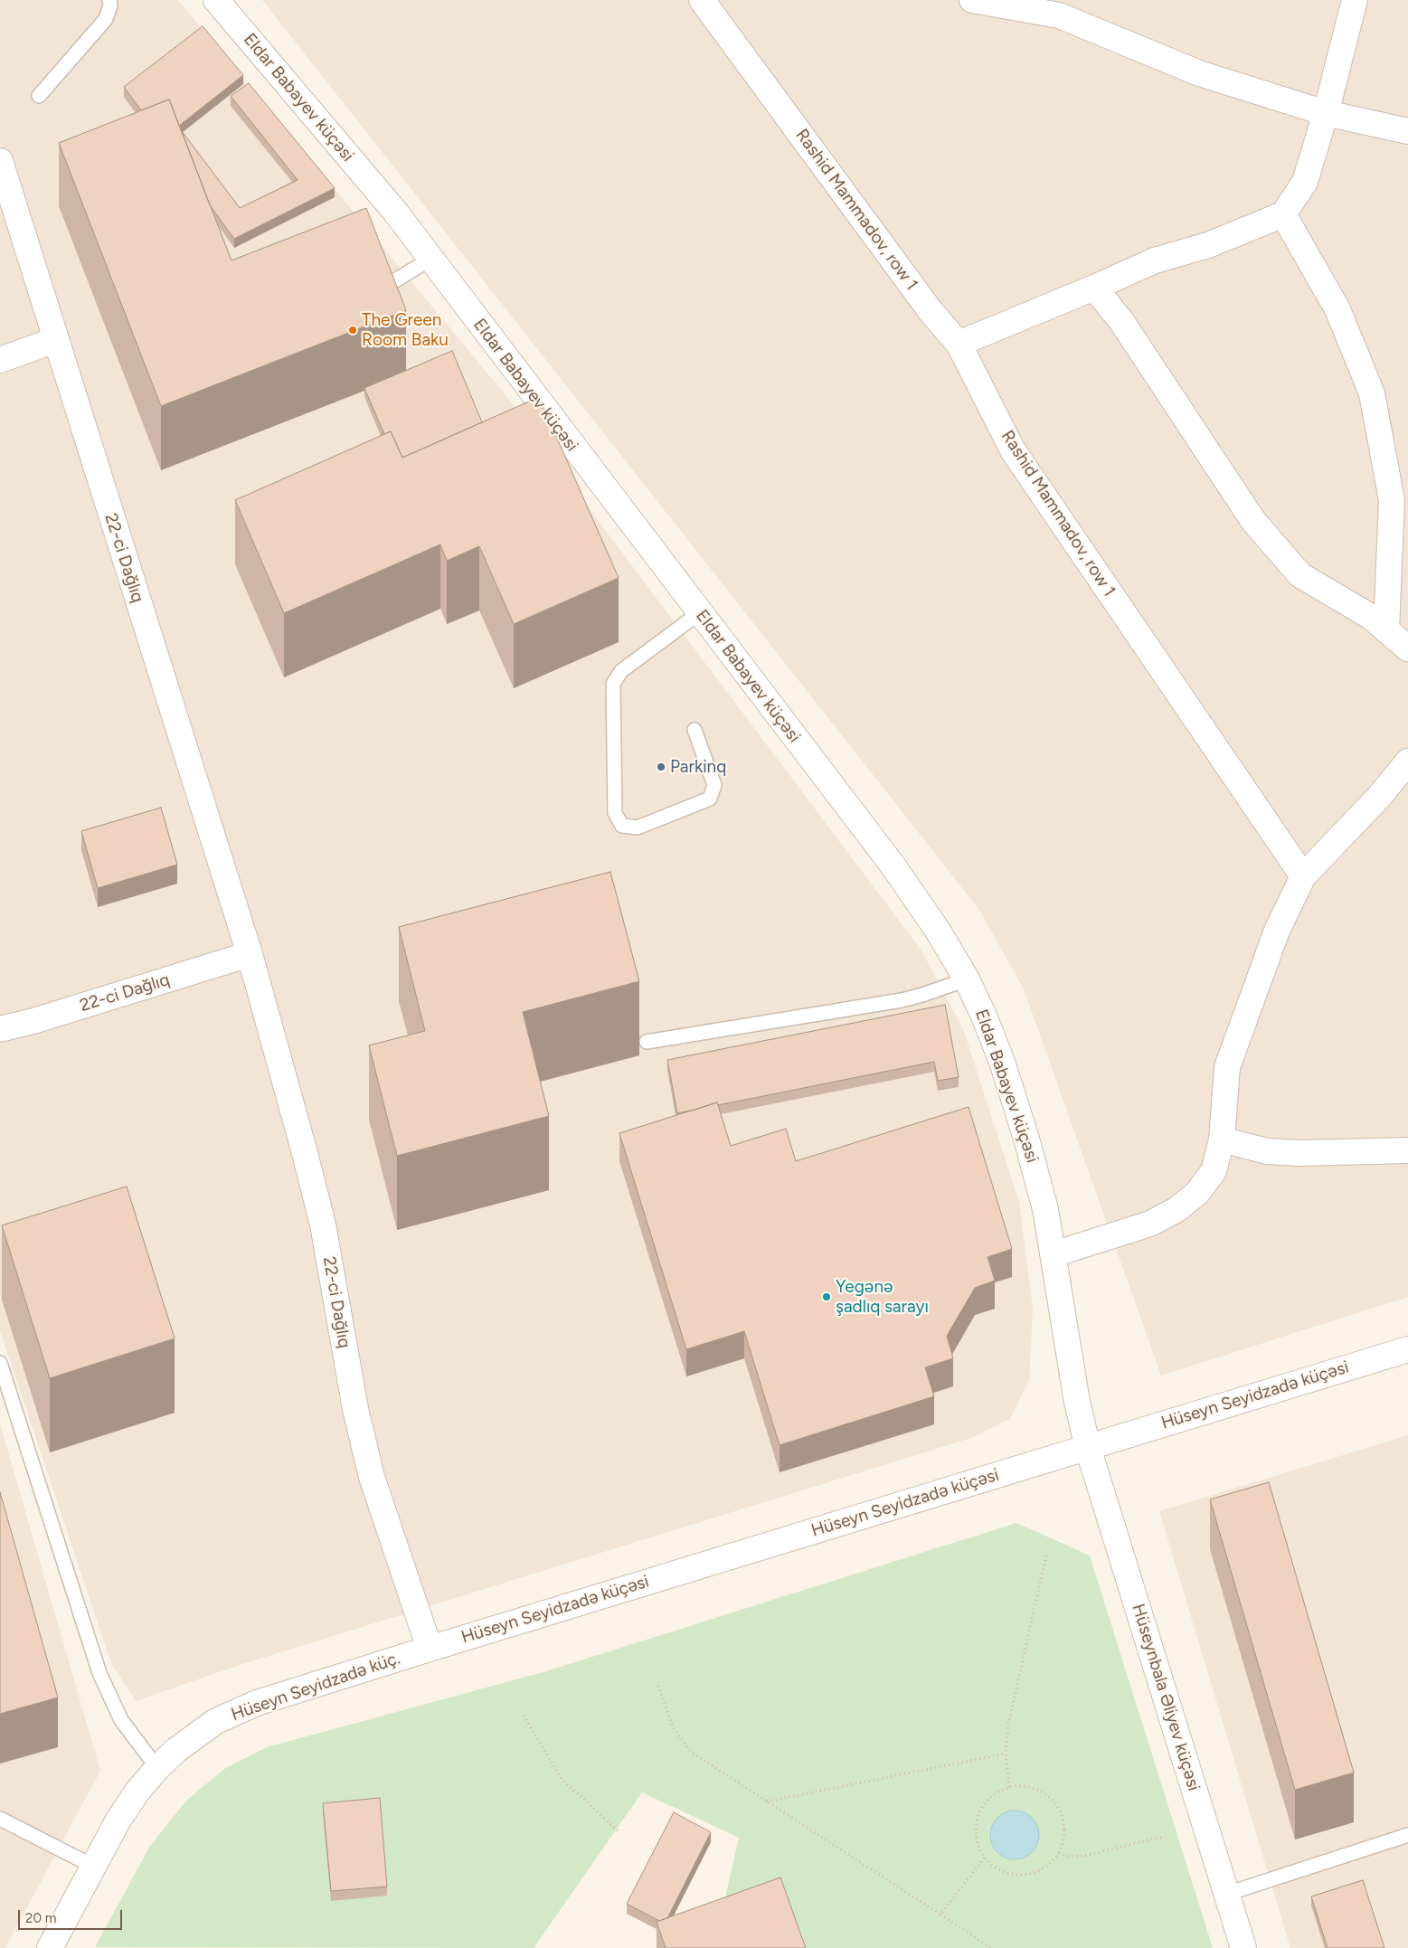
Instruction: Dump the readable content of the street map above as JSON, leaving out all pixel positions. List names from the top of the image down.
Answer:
{
  "streets": {
    "street": [
      "Eldar Babayev küçəsi",
      "Rashid Mammadov, row 1",
      "22-ci Dağlıq",
      "Hüseyn Seyidzadə küçəsi",
      "Hüseyn Seyidzadə küç.",
      "Hüseynbala Əliyev küçəsi"
    ]
  },
  "crossings": [
    ["Eldar Babayev küçəsi", "Hüseyn Seyidzadə küçəsi"],
    ["Eldar Babayev küçəsi", "Hüseynbala Əliyev küçəsi"],
    ["22-ci Dağlıq", "Hüseyn Seyidzadə küçəsi"],
    ["22-ci Dağlıq", "Hüseyn Seyidzadə küç."],
    ["Hüseyn Seyidzadə küçəsi", "Hüseyn Seyidzadə küç."],
    ["Hüseyn Seyidzadə küçəsi", "Hüseynbala Əliyev küçəsi"]
  ],
  "places": ["The Green Room Baku", "Parkinq", "Yegənə şadlıq sarayı"],
  "scale_bar": "20 m"
}
